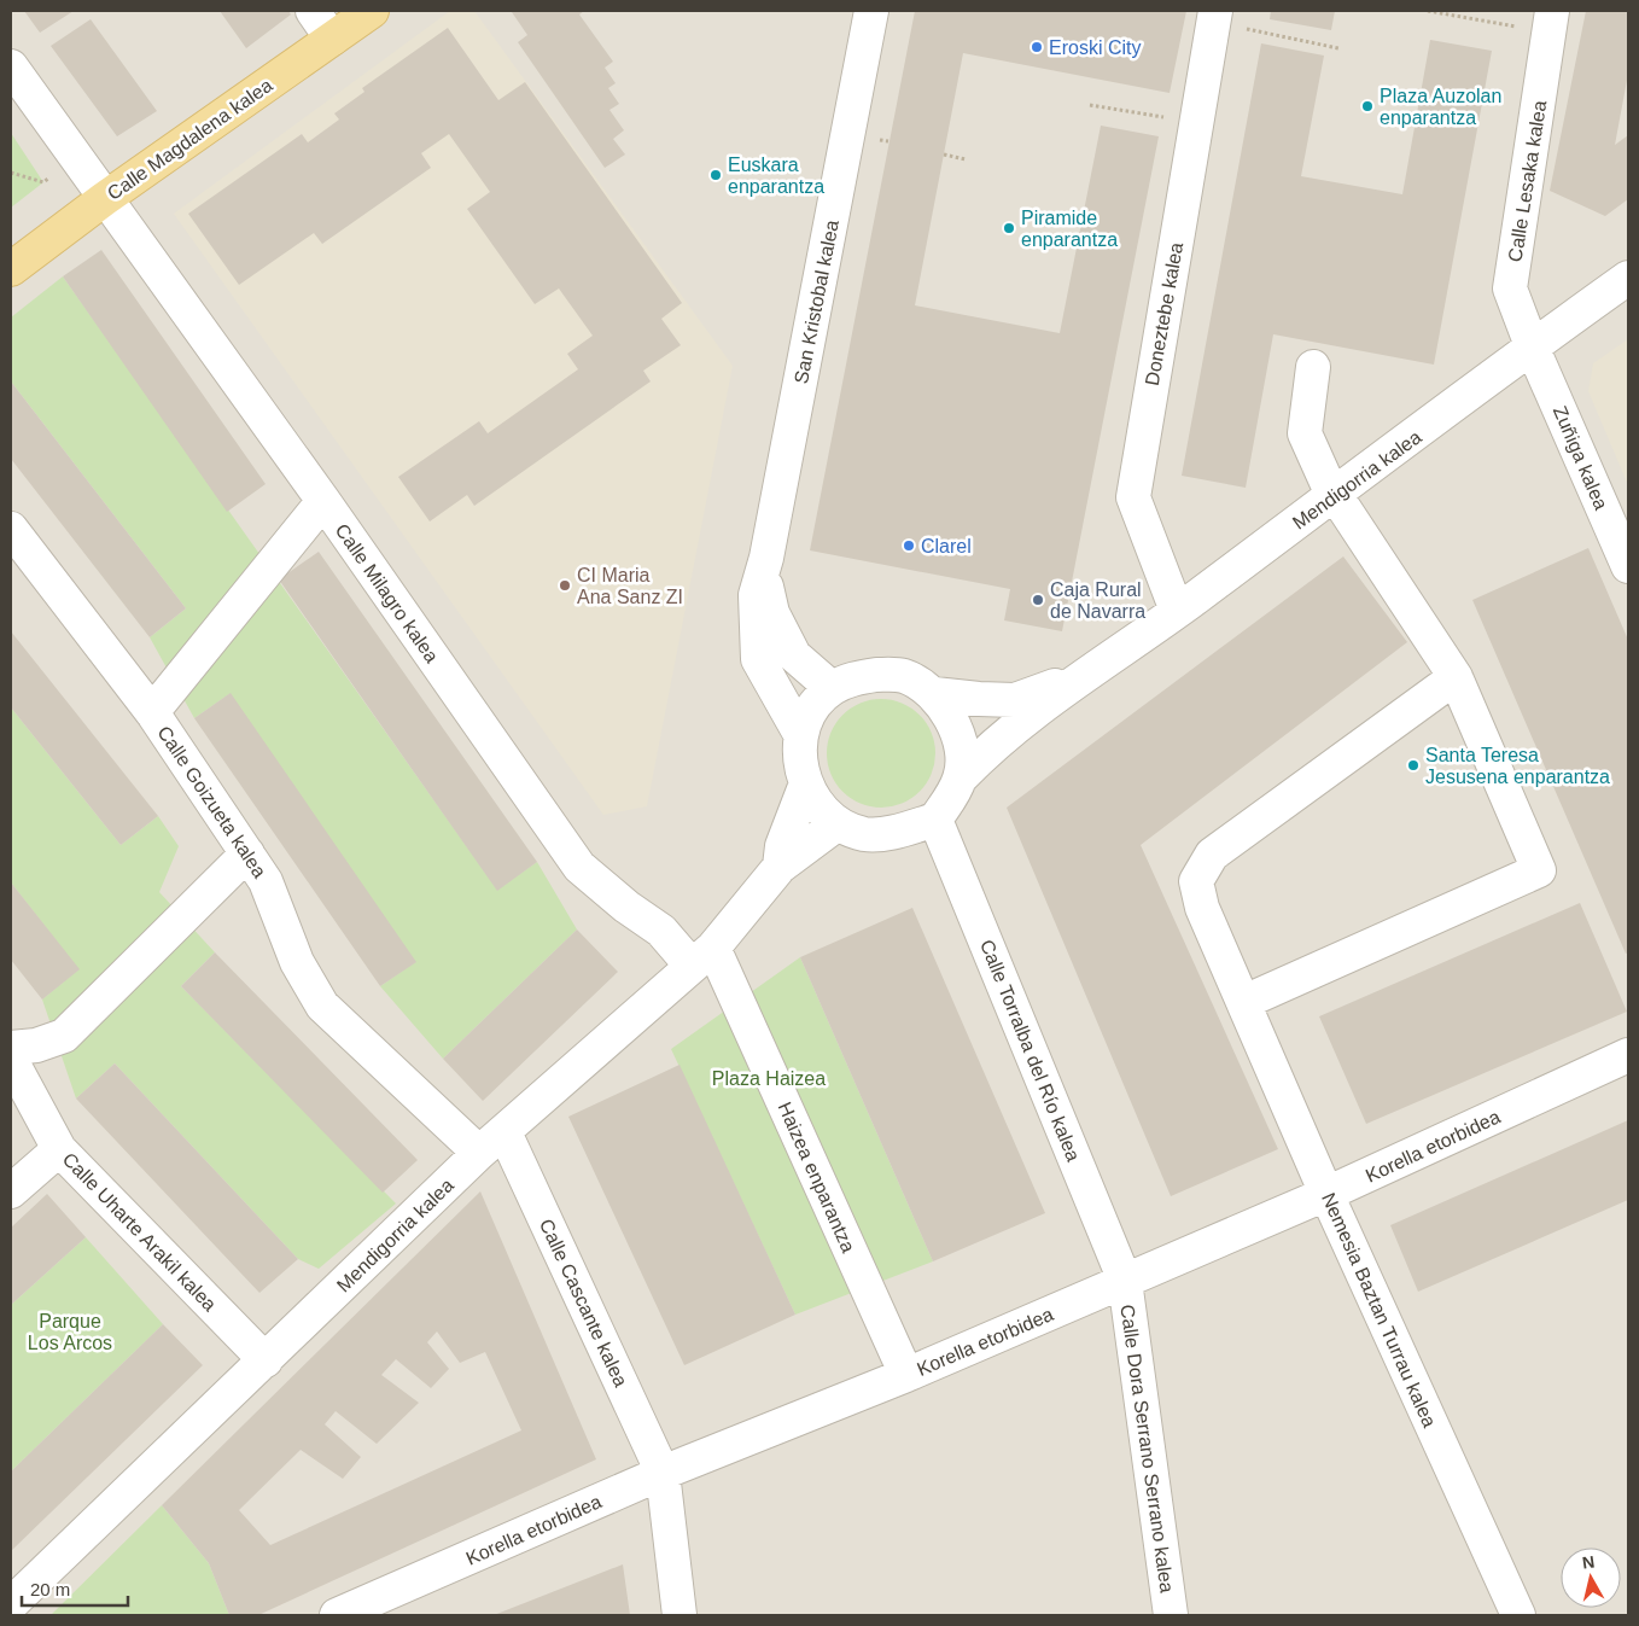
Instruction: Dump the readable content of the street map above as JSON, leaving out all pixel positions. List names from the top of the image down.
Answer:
{
  "streets": {
    "main road": ["Calle Magdalena kalea"],
    "street": [
      "Calle Lesaka kalea",
      "San Kristobal kalea",
      "Doneztebe kalea",
      "Zuñiga kalea",
      "Mendigorria kalea",
      "Calle Milagro kalea",
      "Calle Goizueta kalea",
      "Calle Torralba del Río kalea",
      "Korella etorbidea",
      "Haizea enparantza",
      "Calle Uharte Arakil kalea",
      "Calle Cascante kalea",
      "Nemesia Baztan Turrau kalea",
      "Calle Dora Serrano Serrano kalea"
    ]
  },
  "crossings": [
    ["Calle Magdalena kalea", "Calle Milagro kalea"],
    ["Calle Lesaka kalea", "Zuñiga kalea"],
    ["Calle Lesaka kalea", "Mendigorria kalea"],
    ["San Kristobal kalea", "Mendigorria kalea"],
    ["San Kristobal kalea", "Calle Torralba del Río kalea"],
    ["Doneztebe kalea", "Mendigorria kalea"],
    ["Zuñiga kalea", "Mendigorria kalea"],
    ["Mendigorria kalea", "Calle Milagro kalea"],
    ["Mendigorria kalea", "Calle Goizueta kalea"],
    ["Mendigorria kalea", "Calle Torralba del Río kalea"],
    ["Mendigorria kalea", "Haizea enparantza"],
    ["Mendigorria kalea", "Calle Uharte Arakil kalea"],
    ["Mendigorria kalea", "Calle Cascante kalea"],
    ["Calle Milagro kalea", "Haizea enparantza"],
    ["Calle Torralba del Río kalea", "Korella etorbidea"],
    ["Calle Torralba del Río kalea", "Calle Dora Serrano Serrano kalea"],
    ["Korella etorbidea", "Haizea enparantza"],
    ["Korella etorbidea", "Calle Cascante kalea"],
    ["Korella etorbidea", "Nemesia Baztan Turrau kalea"],
    ["Korella etorbidea", "Calle Dora Serrano Serrano kalea"]
  ],
  "parks": ["Plaza Haizea", "Parque Los Arcos"],
  "places": [
    "Eroski City",
    "Plaza Auzolan enparantza",
    "Euskara enparantza",
    "Piramide enparantza",
    "Clarel",
    "CI Maria Ana Sanz ZI",
    "Caja Rural de Navarra",
    "Santa Teresa Jesusena enparantza"
  ],
  "scale_bar": "20 m",
  "north": "top"
}
